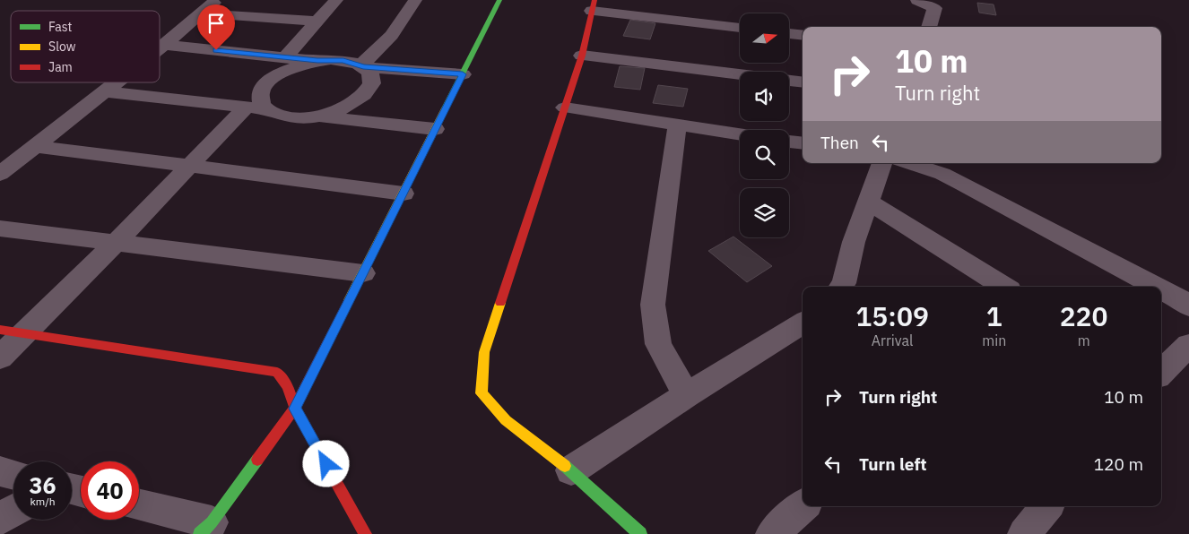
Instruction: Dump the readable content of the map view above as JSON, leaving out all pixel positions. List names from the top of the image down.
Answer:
{
  "legend": ["Fast", "Slow", "Jam"],
  "north": "right",
  "page": {
    "turn": ["10 m", "Turn right"],
    "then": "Then",
    "eta": [
      "15:09",
      "Arrival",
      "1",
      "min",
      "220",
      "m"
    ],
    "list": [
      {
        "name": "Turn right",
        "value": "10 m"
      },
      {
        "name": "Turn left",
        "value": "120 m"
      }
    ],
    "speed": "36 km/h",
    "limit": "40"
  }
}
